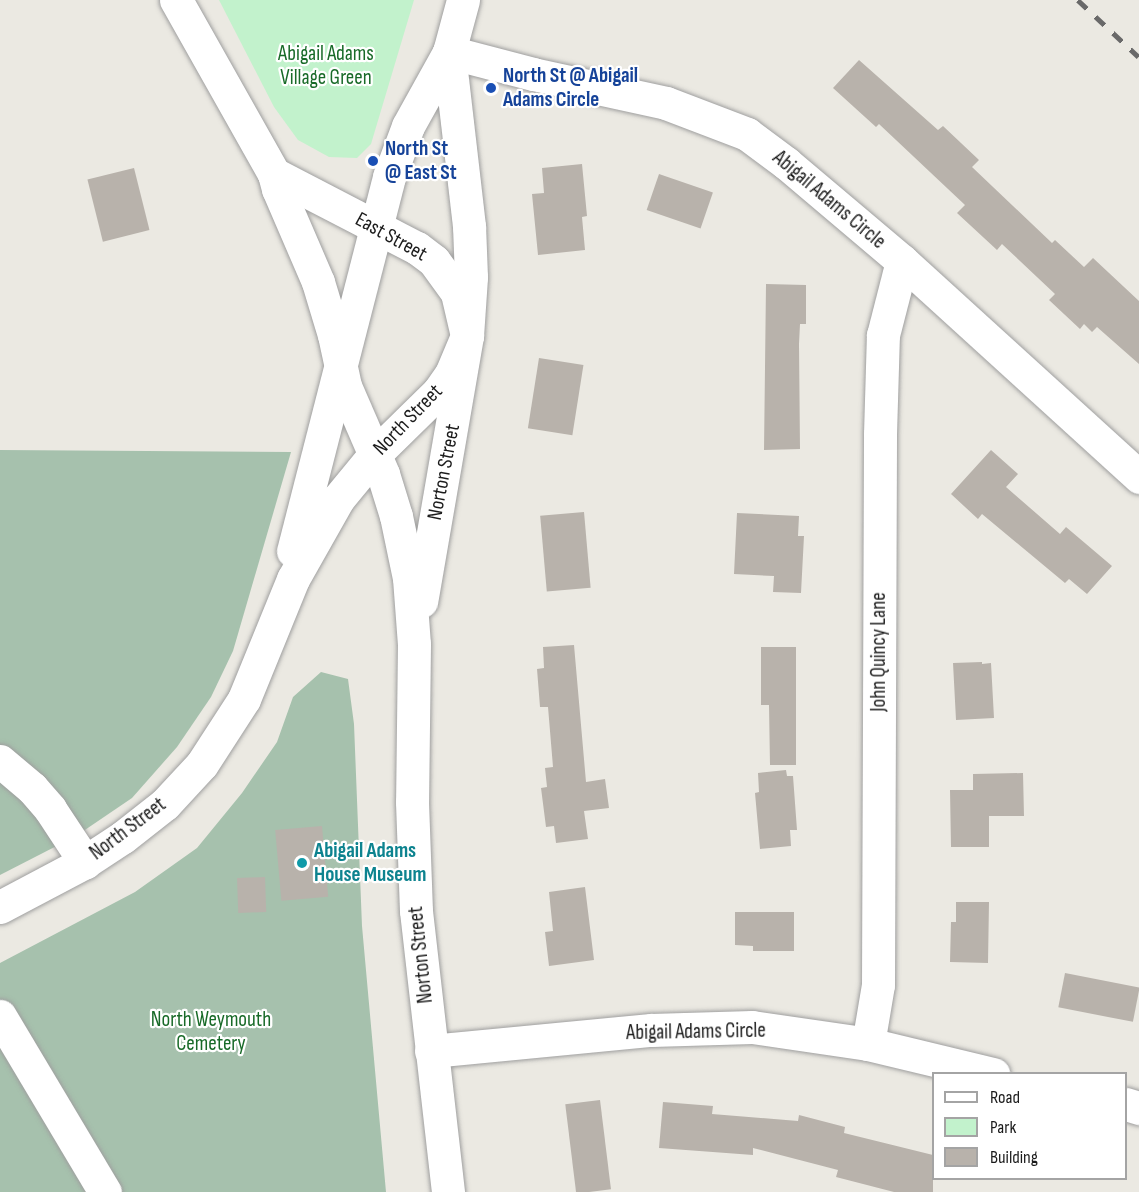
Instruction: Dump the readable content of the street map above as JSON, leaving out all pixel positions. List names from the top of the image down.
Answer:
{
  "streets": {
    "street": [
      "Abigail Adams Circle",
      "East Street",
      "North Street",
      "Norton Street",
      "John Quincy Lane"
    ]
  },
  "crossings": [
    ["Abigail Adams Circle", "North Street"],
    ["Abigail Adams Circle", "Norton Street"],
    ["Abigail Adams Circle", "John Quincy Lane"],
    ["East Street", "North Street"],
    ["East Street", "Norton Street"],
    ["North Street", "Norton Street"]
  ],
  "parks": ["Abigail Adams Village Green", "North Weymouth Cemetery"],
  "places": ["North St @ Abigail Adams Circle", "North St @ East St", "Abigail Adams House Museum"],
  "legend": ["Road", "Park", "Building"]
}
